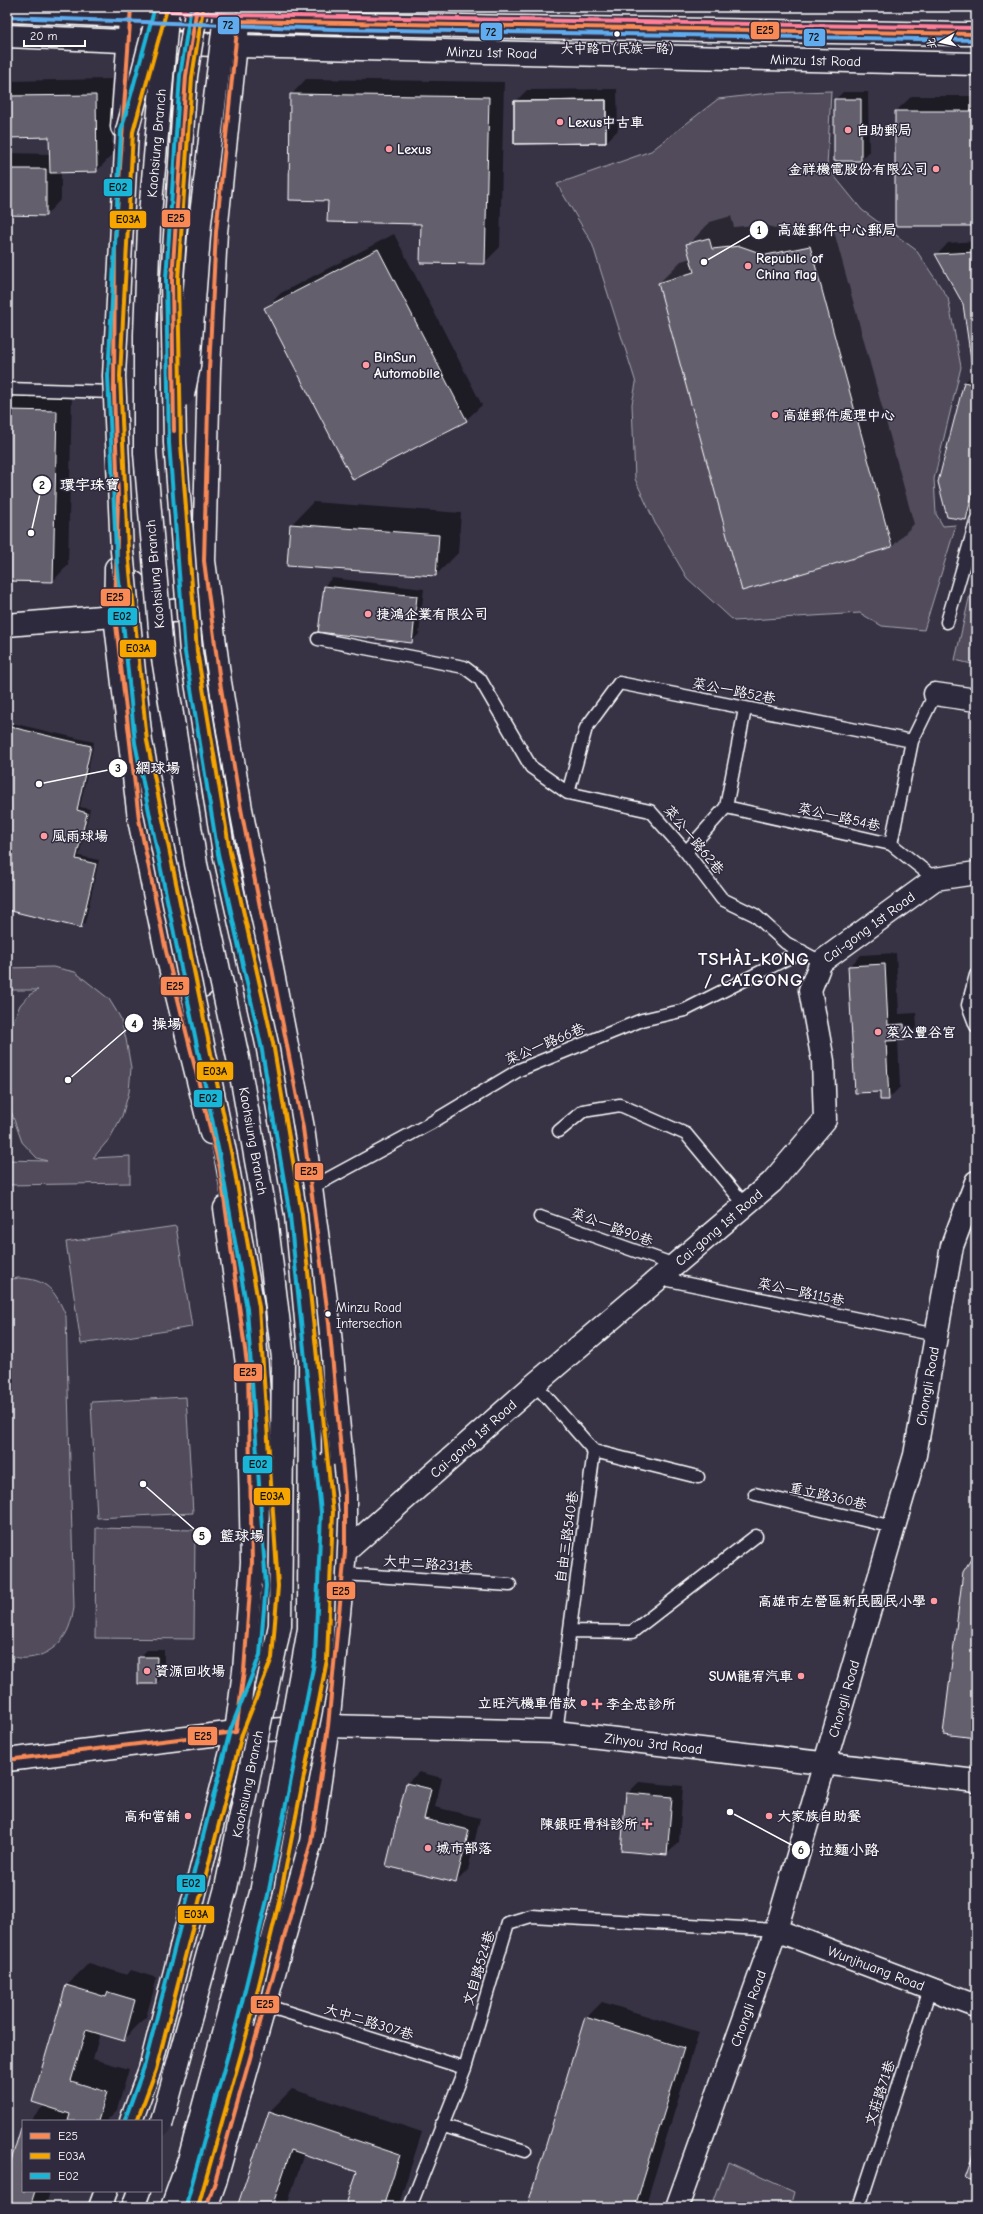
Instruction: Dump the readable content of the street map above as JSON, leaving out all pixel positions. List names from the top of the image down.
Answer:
{
  "streets": {
    "main road": [
      "Minzu 1st Road",
      "Kaohsiung Branch",
      "Cai-gong 1st Road",
      "Chongli Road",
      "Zihyou 3rd Road",
      "Wunjhuang Road"
    ],
    "lane": [
      "菜公一路52巷",
      "菜公一路54巷",
      "菜公一路62巷",
      "菜公一路66巷",
      "菜公一路90巷",
      "菜公一路115巷",
      "重立路360巷",
      "自由三路540巷",
      "大中二路231巷",
      "文自路524巷",
      "大中二路307巷",
      "文莊路71巷"
    ]
  },
  "crossings": [
    ["菜公一路52巷", "菜公一路62巷"],
    ["菜公一路54巷", "Cai-gong 1st Road"],
    ["菜公一路62巷", "Cai-gong 1st Road"],
    ["菜公一路62巷", "菜公一路66巷"],
    ["Cai-gong 1st Road", "菜公一路90巷"],
    ["Cai-gong 1st Road", "菜公一路115巷"],
    ["菜公一路90巷", "菜公一路115巷"],
    ["菜公一路115巷", "Chongli Road"],
    ["Chongli Road", "重立路360巷"],
    ["Chongli Road", "Zihyou 3rd Road"],
    ["Chongli Road", "文自路524巷"],
    ["Chongli Road", "Wunjhuang Road"],
    ["自由三路540巷", "Zihyou 3rd Road"],
    ["文自路524巷", "Wunjhuang Road"],
    ["文自路524巷", "大中二路307巷"],
    ["Wunjhuang Road", "文莊路71巷"]
  ],
  "districts": ["TSHÀI-KONG / CAIGONG"],
  "places": {
    "other": [
      "大中路口(民族一路)",
      "Lexus中古車",
      "自助郵局",
      "Lexus",
      "金祥機電股份有限公司",
      "高雄郵件中心郵局",
      "Republic of China flag",
      "BinSun Automobile",
      "高雄郵件處理中心",
      "環宇珠寶",
      "捷鴻企業有限公司",
      "網球場",
      "風雨球場",
      "菜公豐谷宮",
      "操場",
      "Minzu Road Intersection",
      "籃球場",
      "高雄市左營區新民國民小學",
      "資源回收場",
      "SUM龍宥汽車",
      "立旺汽機車借款",
      "拉麵小路",
      "高和當舖",
      "大家族自助餐",
      "城市部落"
    ],
    "health": ["李全忠診所", "陳銀旺骨科診所"]
  },
  "lines": [
    "transit line E25",
    "transit line E02",
    "transit line E03A",
    "transit line 72"
  ],
  "legend": ["E25", "E03A", "E02"],
  "scale_bar": "20 m",
  "north": "left"
}
